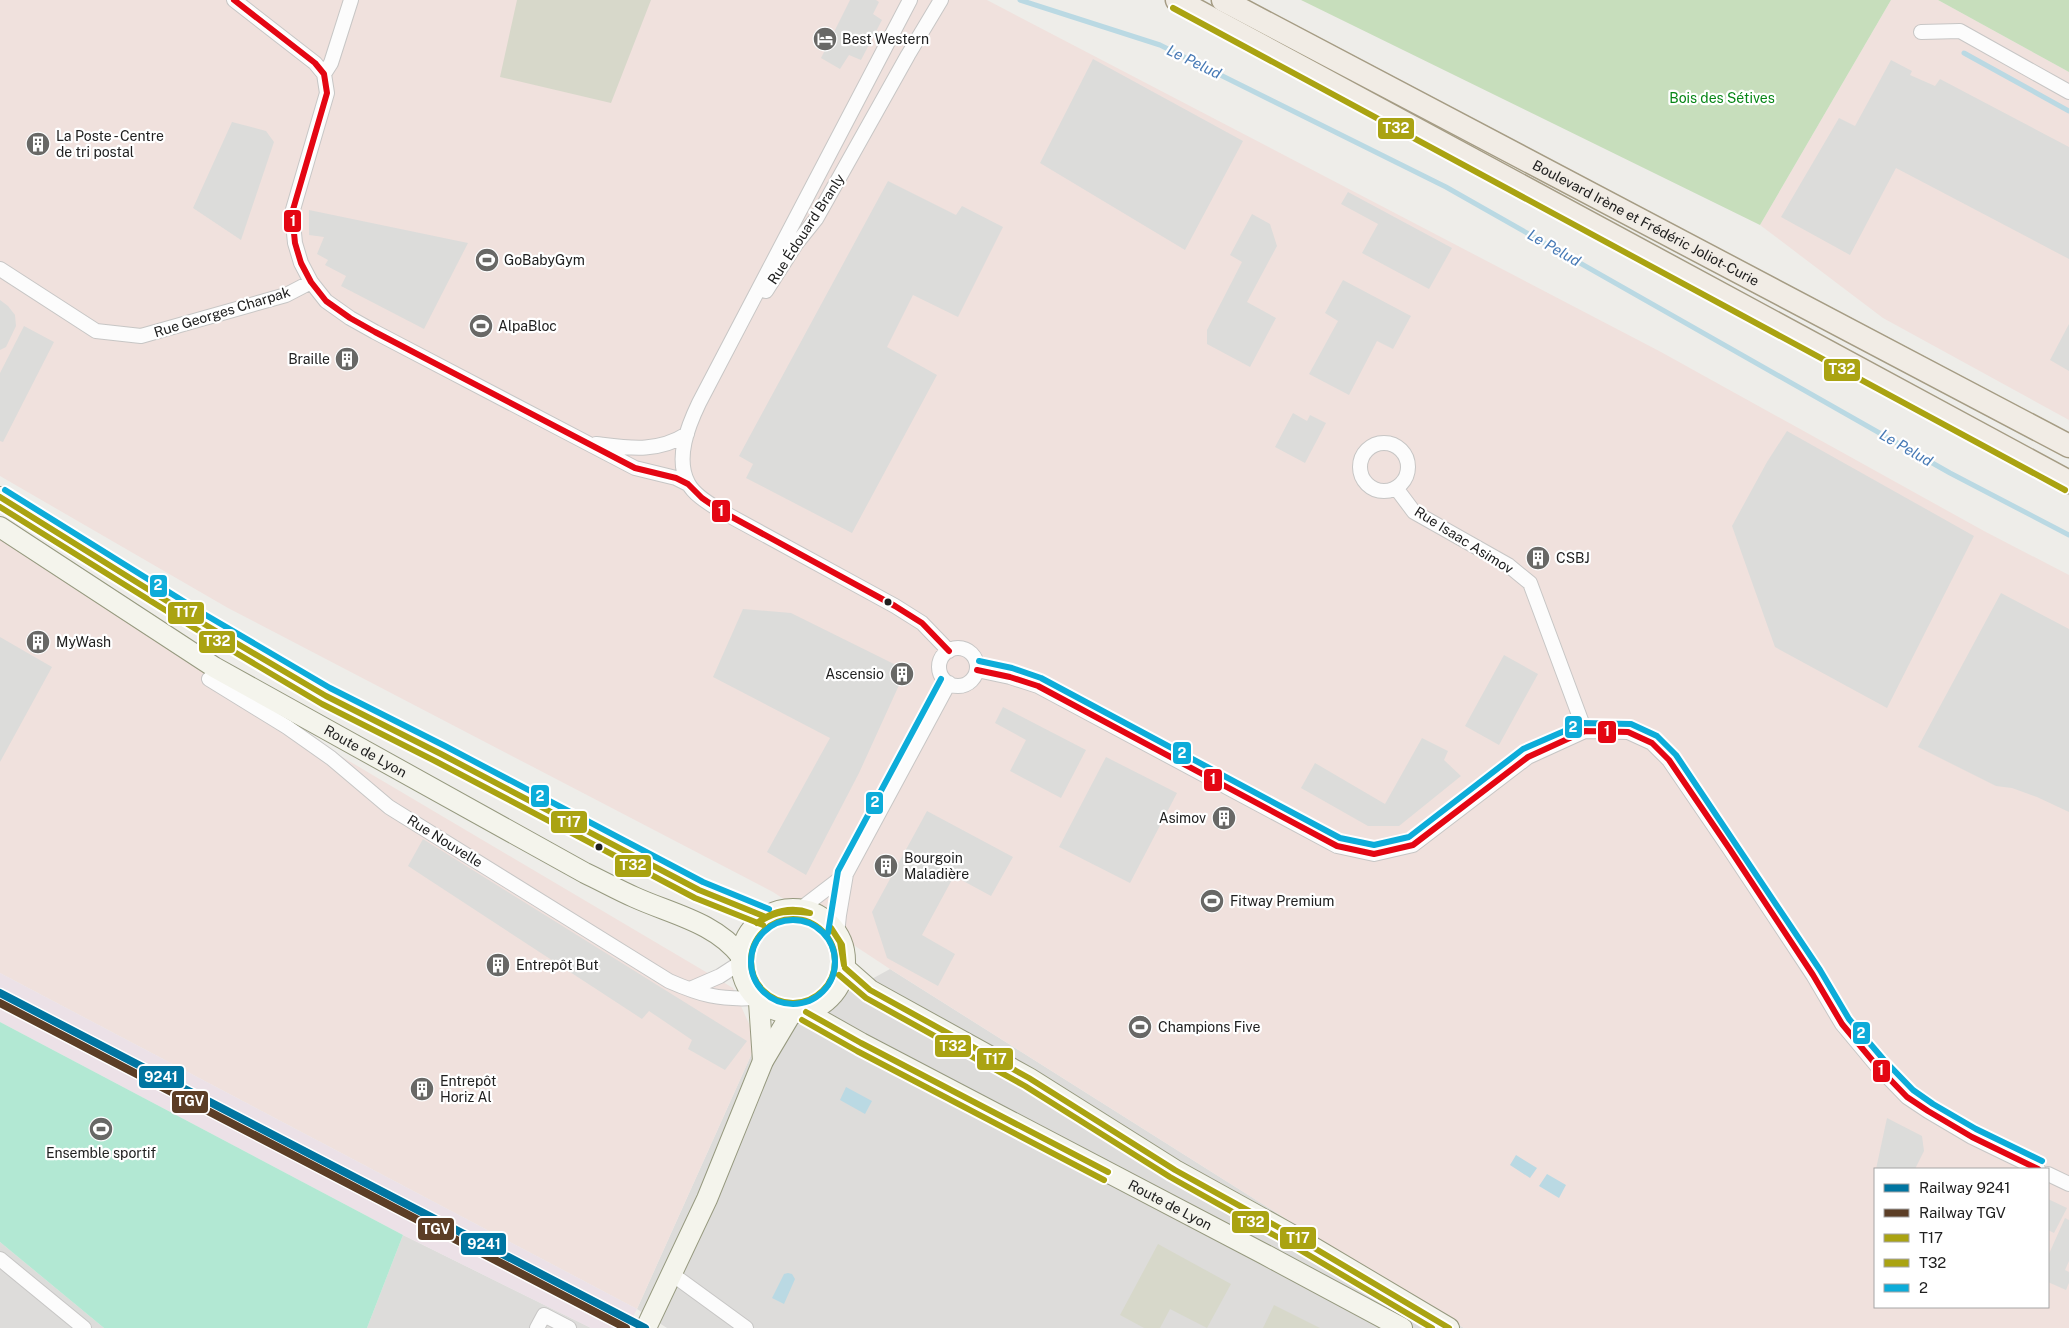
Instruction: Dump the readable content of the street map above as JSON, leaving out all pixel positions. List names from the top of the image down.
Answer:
{
  "streets": {
    "main road": ["Boulevard Irène et Frédéric Joliot-Curie", "Route de Lyon"],
    "street": [
      "Rue Édouard Branly",
      "Rue Georges Charpak",
      "Rue Isaac Asimov",
      "Rue Nouvelle"
    ]
  },
  "crossings": [
    ["Route de Lyon", "Rue Nouvelle"]
  ],
  "water": ["Le Pelud"],
  "parks": ["Bois des Sétives"],
  "places": {
    "hotel": ["Best Western"],
    "building": [
      "La Poste - Centre de tri postal",
      "Braille",
      "CSBJ",
      "MyWash",
      "Ascensio",
      "Asimov",
      "Bourgoin Maladière",
      "Entrepôt But",
      "Entrepôt Horiz Al"
    ],
    "sports": [
      "GoBabyGym",
      "AlpaBloc",
      "Fitway Premium",
      "Champions Five",
      "Ensemble sportif"
    ]
  },
  "lines": [
    "transit line 1",
    "transit line T32",
    "transit line 2",
    "transit line T17",
    "rail line 9241",
    "rail line TGV"
  ],
  "legend": [
    "Railway 9241",
    "Railway TGV",
    "T17",
    "T32",
    "2"
  ]
}
